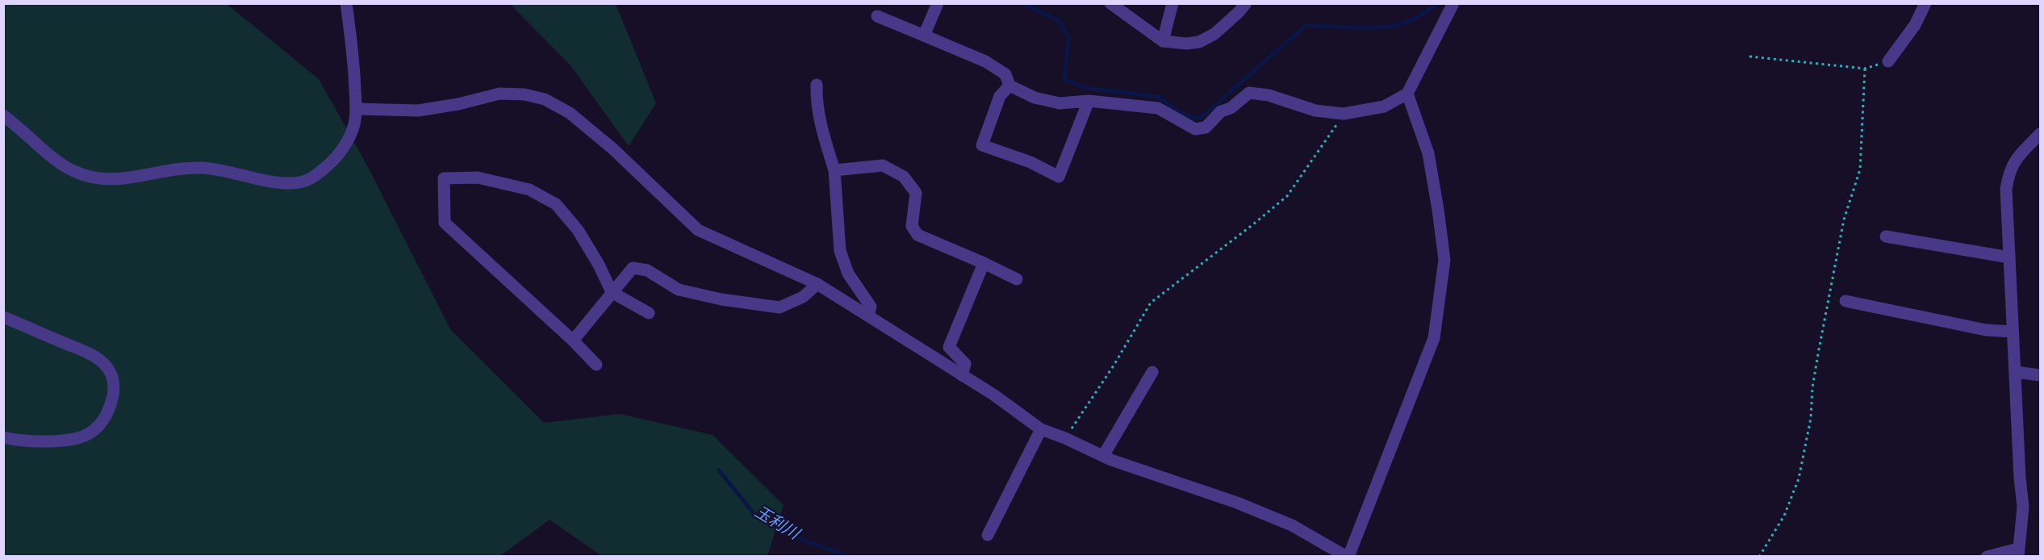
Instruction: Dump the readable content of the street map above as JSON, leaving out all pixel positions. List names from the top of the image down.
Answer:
{
  "water": ["玉利川"]
}
